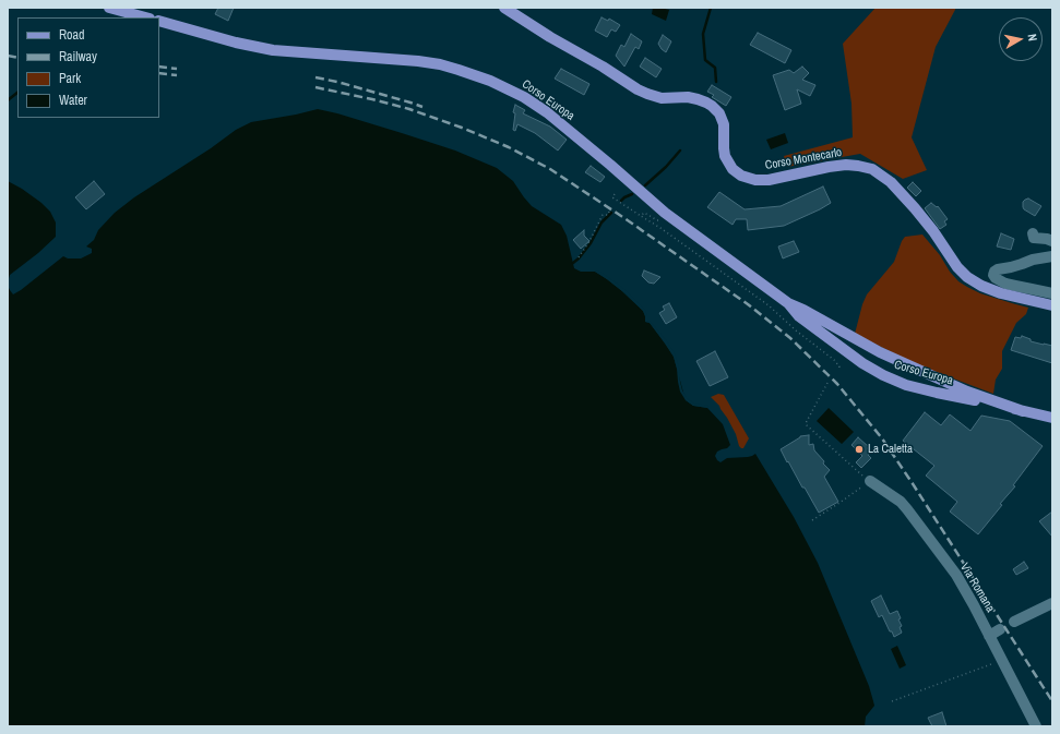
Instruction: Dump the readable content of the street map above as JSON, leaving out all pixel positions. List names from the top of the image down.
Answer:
{
  "streets": {
    "main road": ["Corso Europa", "Corso Montecarlo"],
    "street": ["Via Romana"]
  },
  "places": ["La Caletta"],
  "legend": [
    "Road",
    "Railway",
    "Park",
    "Water"
  ],
  "north": "right"
}
